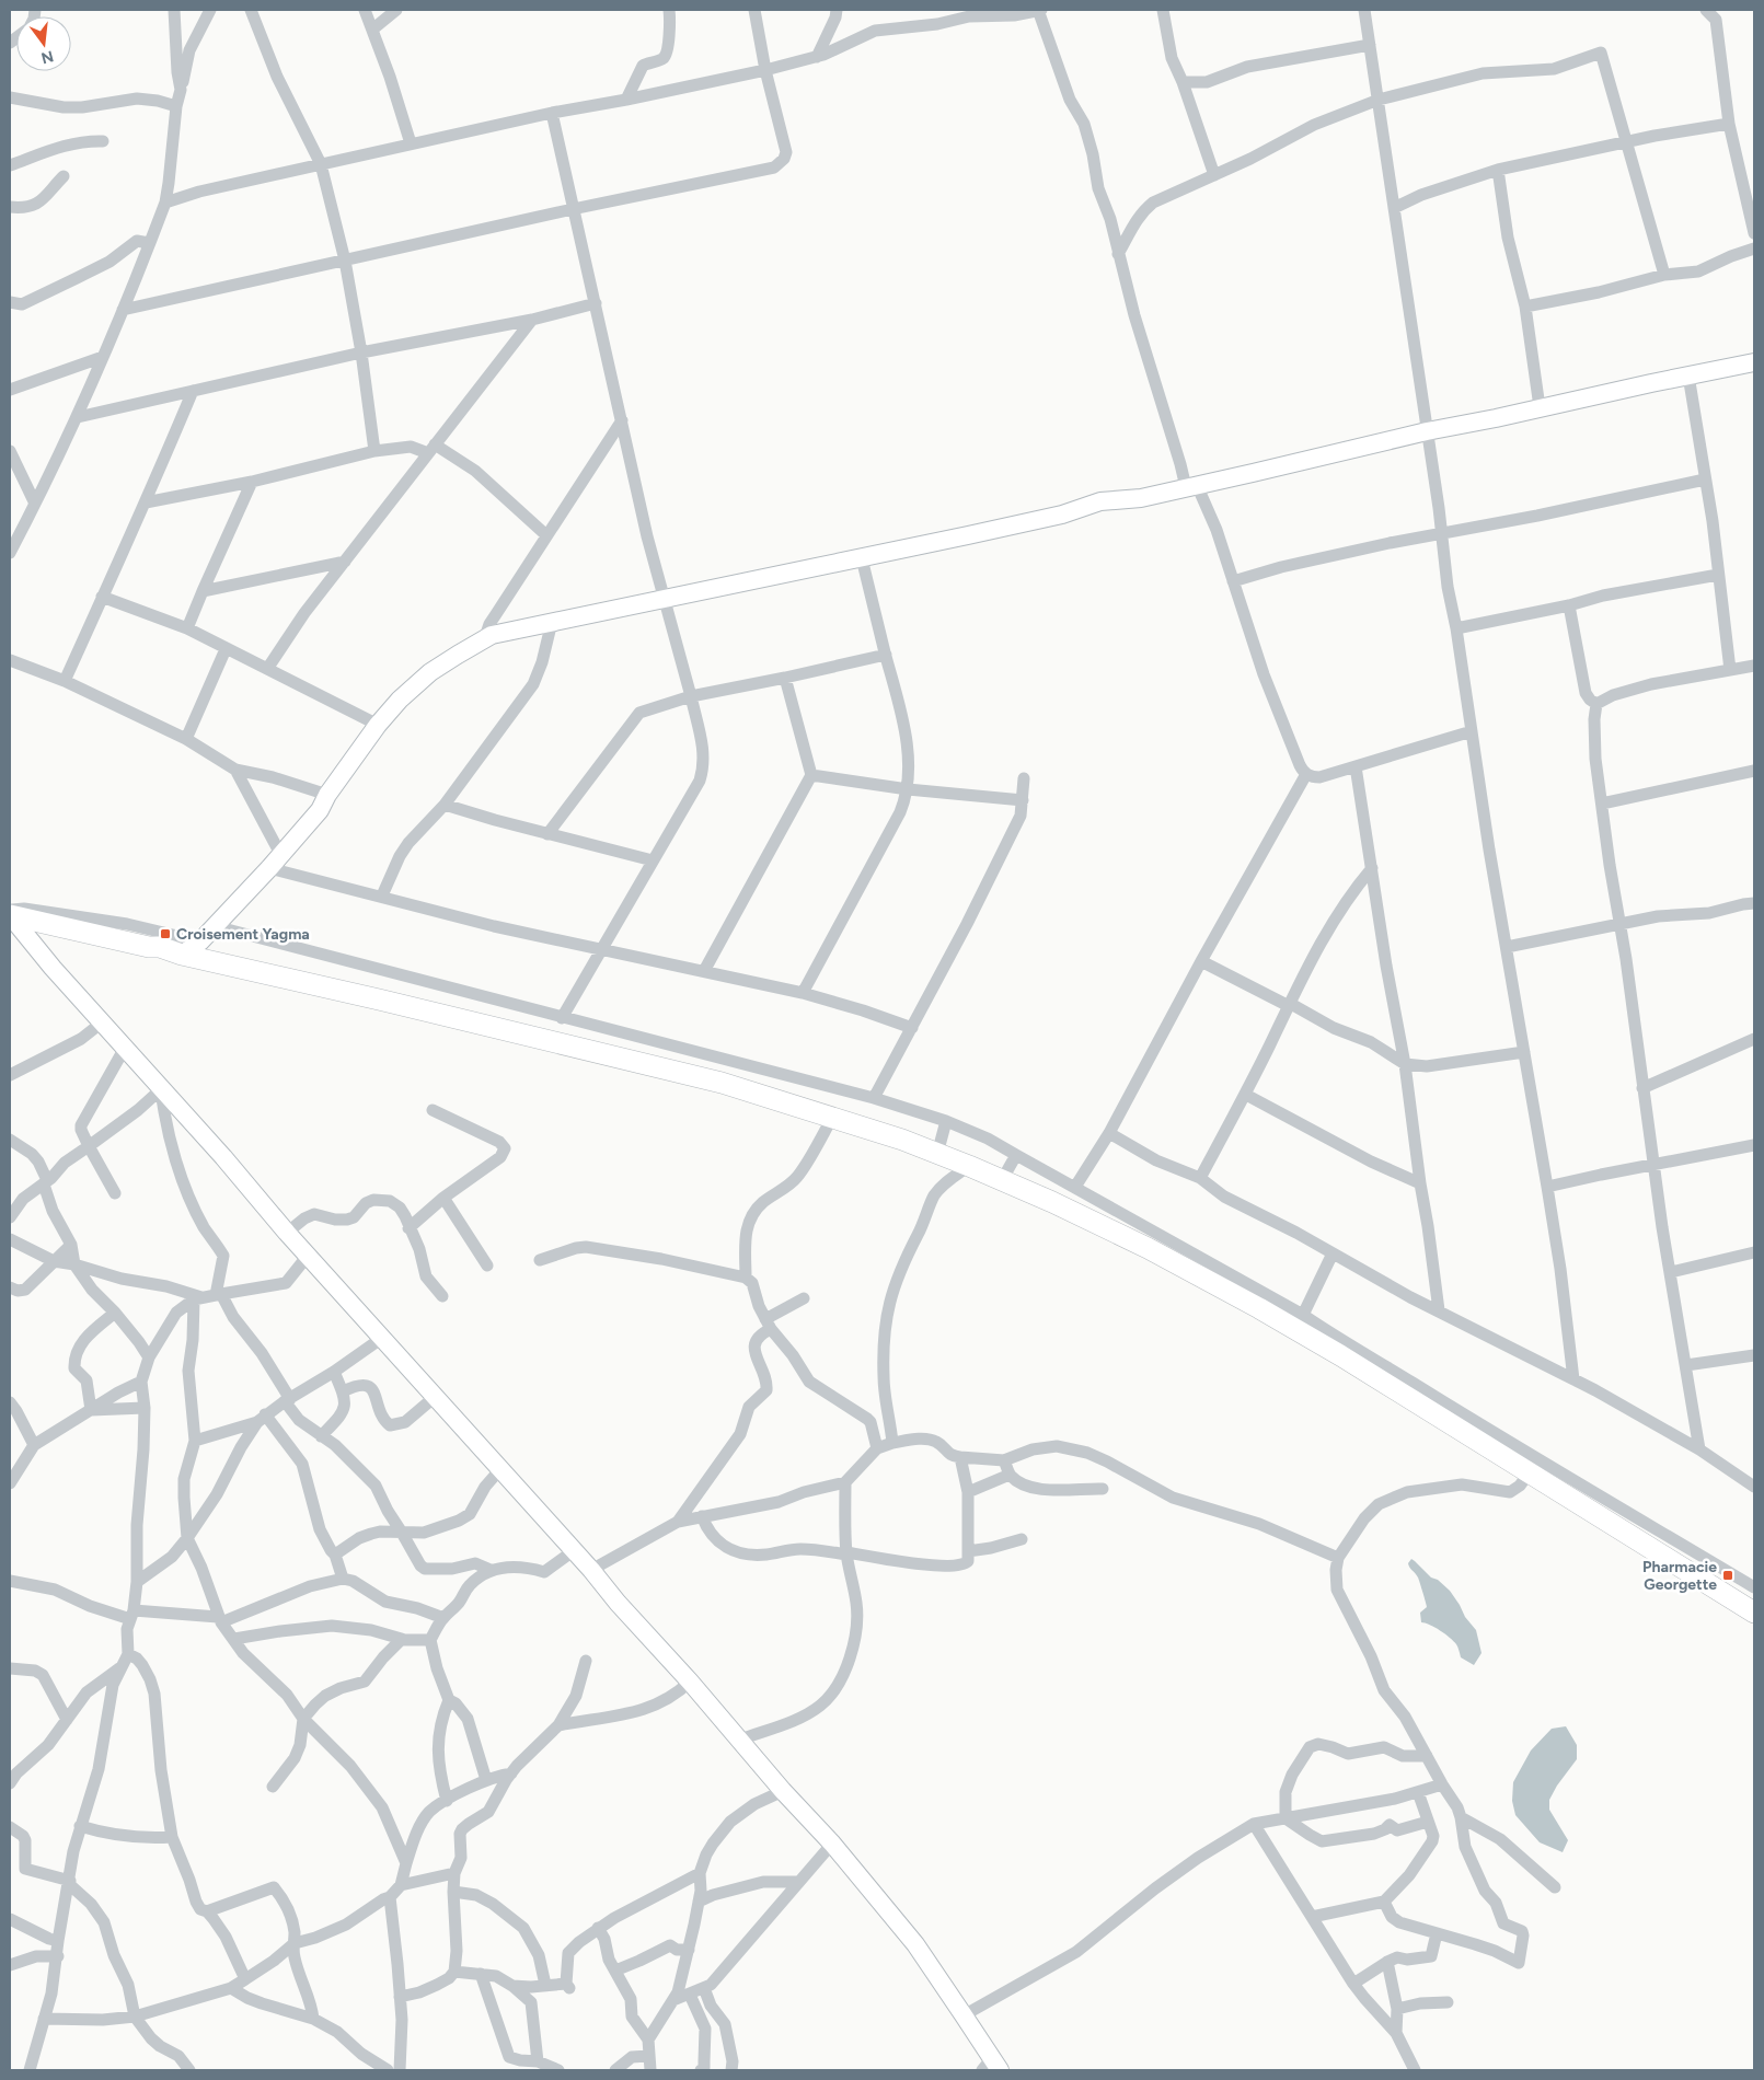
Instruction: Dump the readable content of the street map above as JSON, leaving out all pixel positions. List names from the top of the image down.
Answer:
{
  "places": {
    "transit": ["Croisement Yagma", "Pharmacie Georgette"]
  },
  "north": "bottom"
}
